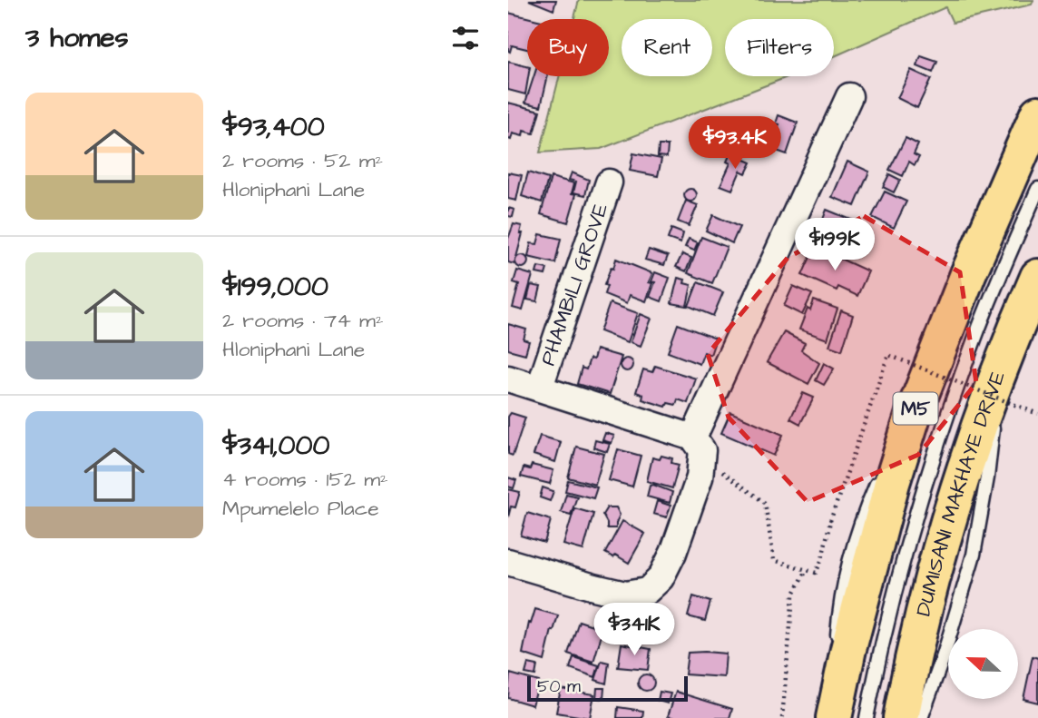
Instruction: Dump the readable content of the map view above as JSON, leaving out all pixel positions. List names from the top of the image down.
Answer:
{
  "streets": {
    "main road": ["M5", "DUMISANI MAKHAYE DRIVE"],
    "street": ["PHAMBILI GROVE"]
  },
  "scale_bar": "50 m",
  "north": "left",
  "page": {
    "heading": "3 homes",
    "chip": ["Buy", "Rent", "Filters"],
    "list": [
      {
        "name": "$93,400",
        "note": "2 rooms · 52 m² · Hloniphani Lane"
      },
      {
        "name": "$199,000",
        "note": "2 rooms · 74 m² · Hloniphani Lane"
      },
      {
        "name": "$341,000",
        "note": "4 rooms · 152 m² · Mpumelelo Place"
      }
    ],
    "price": ["$93.4K", "$199K", "$341K"],
    "scale": "50 m"
  }
}
